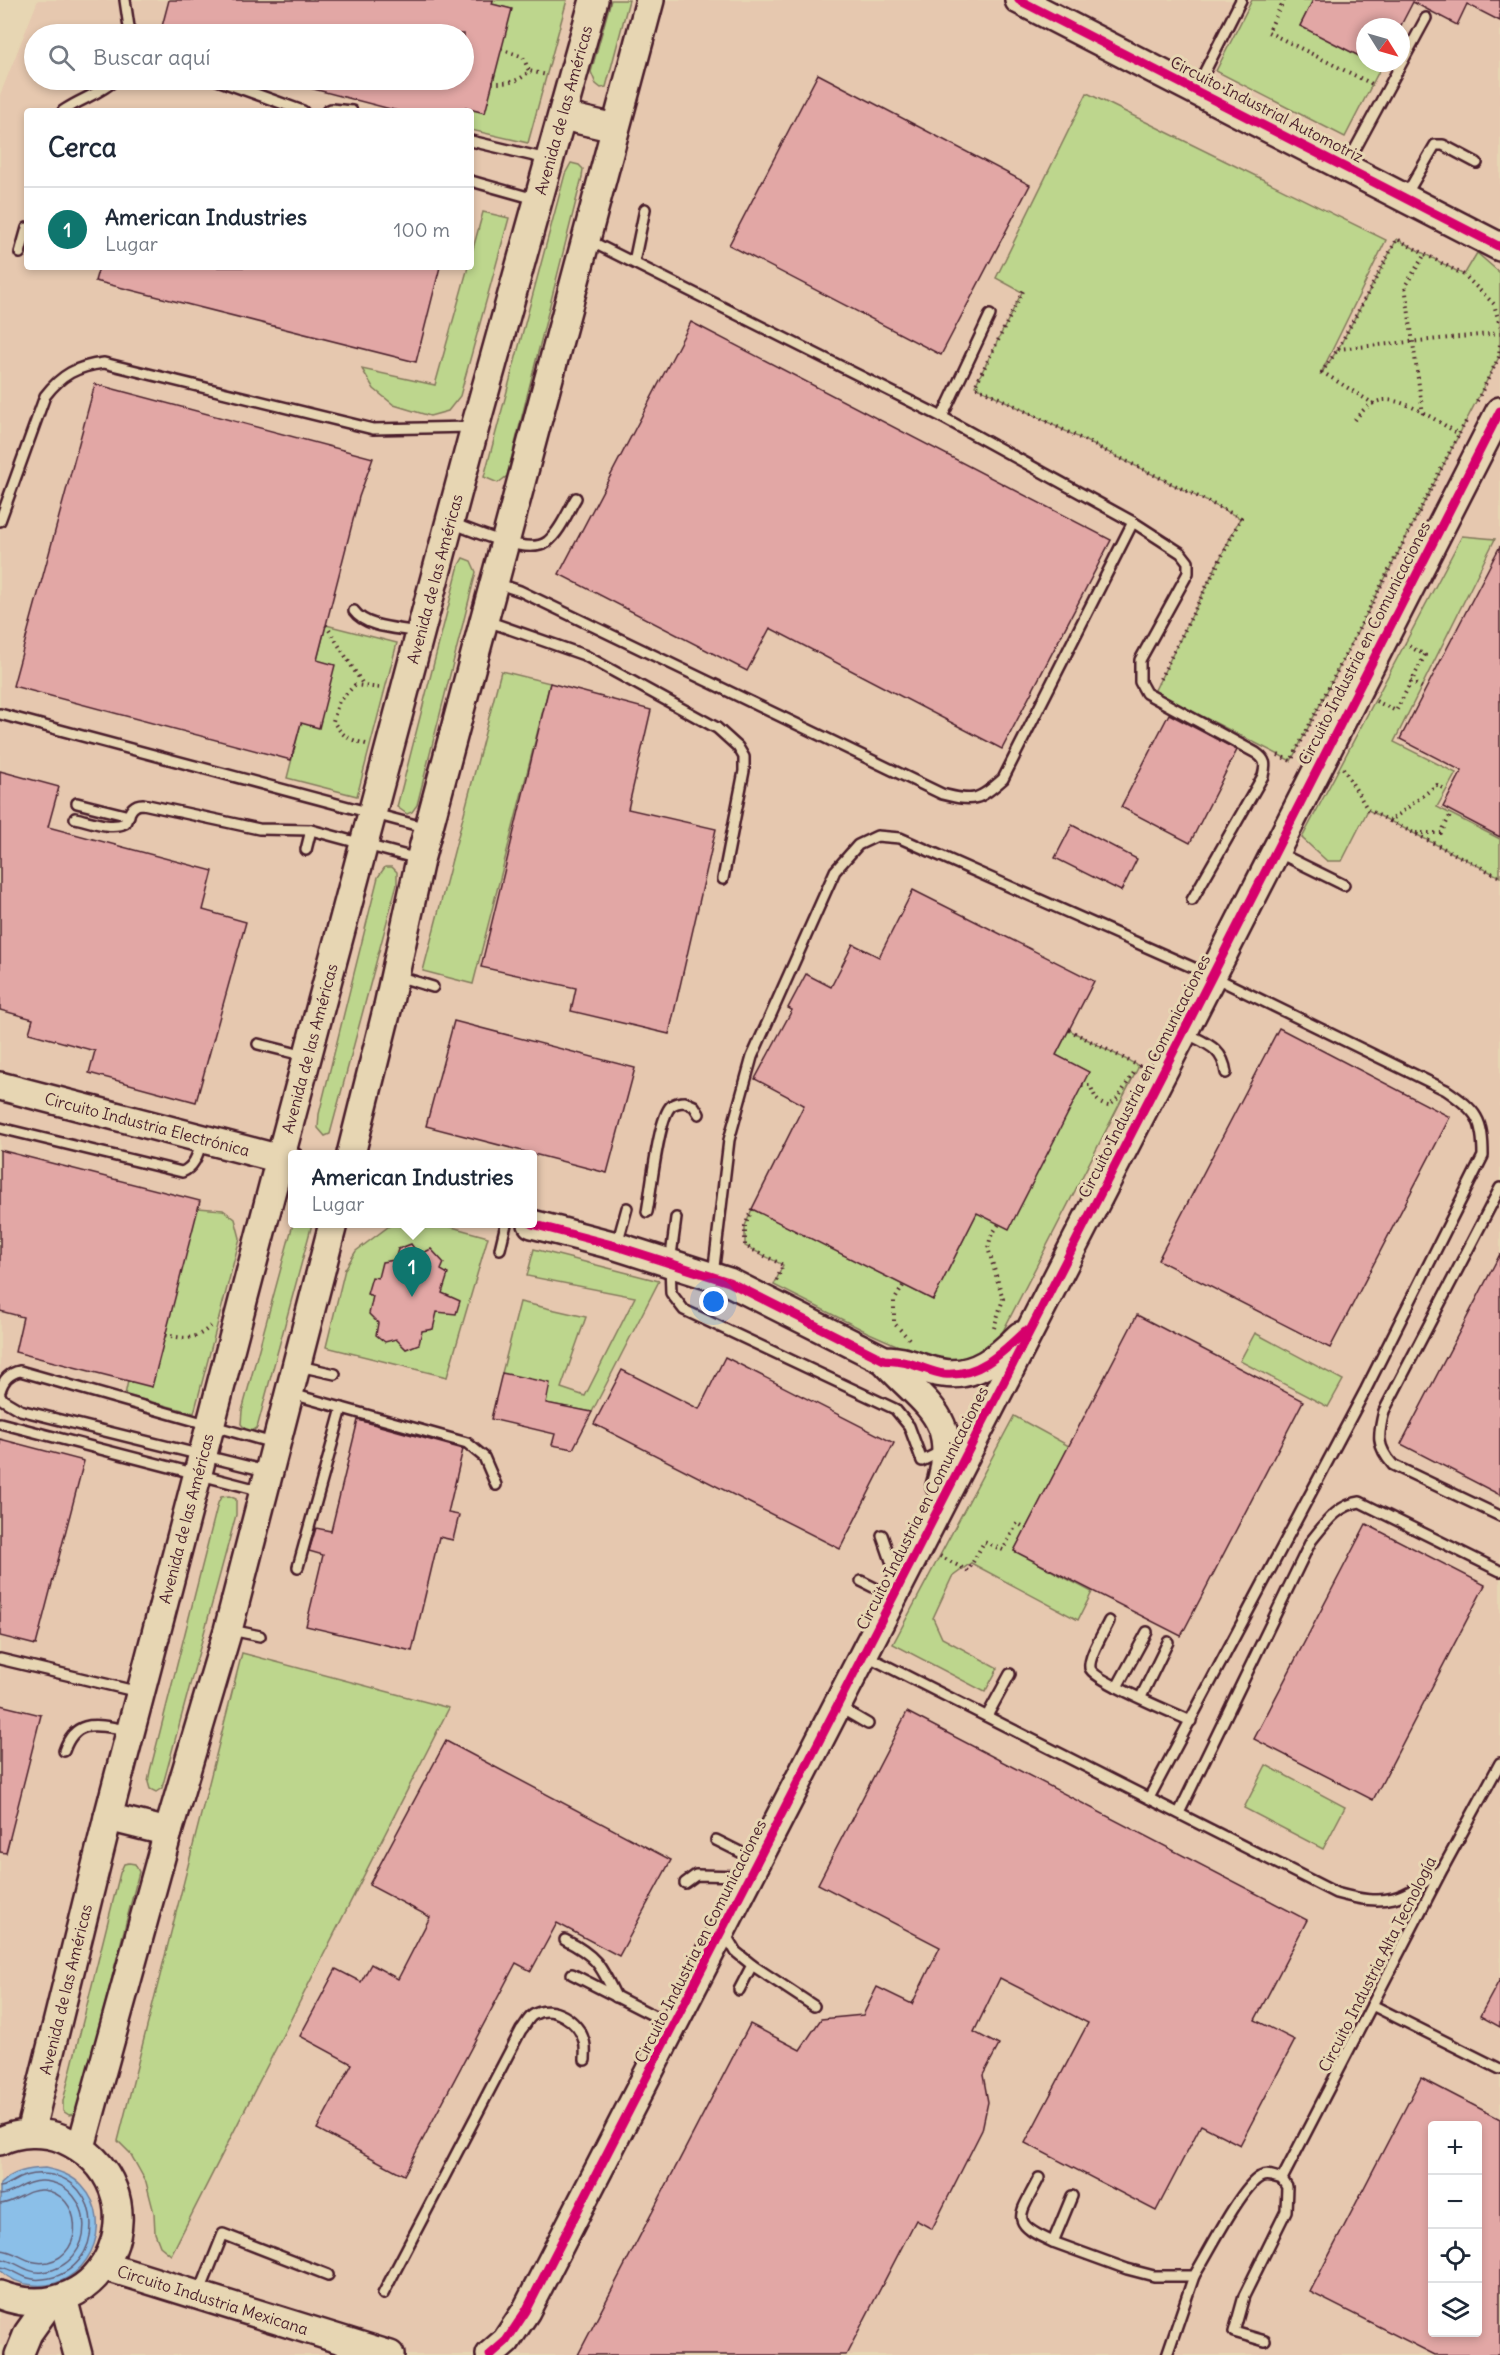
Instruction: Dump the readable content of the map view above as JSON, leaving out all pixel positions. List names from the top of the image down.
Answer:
{
  "streets": {
    "main road": [
      "Avenida de las Américas",
      "Circuito Industrial Automotriz",
      "Circuito Industria en Comunicaciones",
      "Circuito Industria Electrónica",
      "Circuito Industria Mexicana"
    ],
    "lane": ["Circuito Industria Alta Tecnología"]
  },
  "crossings": [
    ["Avenida de las Américas", "Circuito Industria Electrónica"]
  ],
  "north": "bottom right",
  "page": {
    "search": "Buscar aquí",
    "heading": "Cerca",
    "list": [
      {
        "mark": "1",
        "name": "American Industries",
        "note": "Lugar",
        "value": "100 m"
      }
    ],
    "popup": ["American Industries", "Lugar"],
    "pins": "1",
    "map_buttons": ["+", "−"]
  }
}
